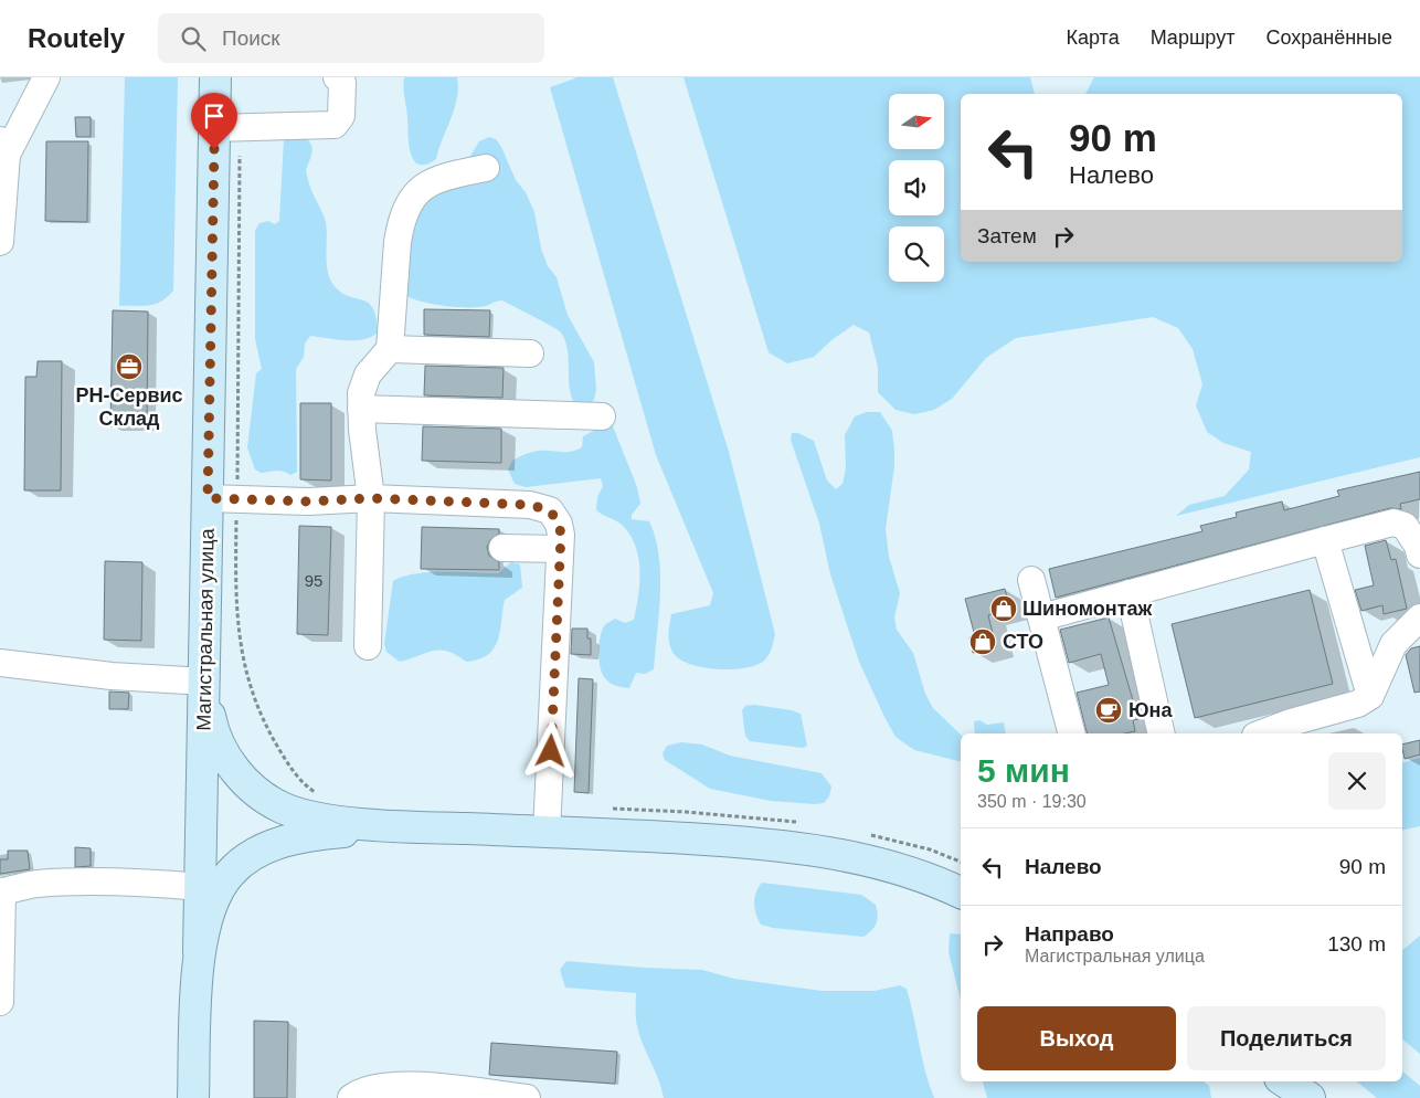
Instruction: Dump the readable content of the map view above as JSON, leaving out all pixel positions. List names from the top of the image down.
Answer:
{
  "streets": {
    "main road": ["Магистральная улица"]
  },
  "places": {
    "office": ["РН-Сервис Cклад"],
    "shop": ["Шиномонтаж", "СТО"],
    "cafe": ["Юна"]
  },
  "house_numbers": ["95"],
  "north": "right",
  "page": {
    "header": "Routely",
    "search": "Поиск",
    "nav": ["Карта", "Маршрут", "Сохранённые"],
    "turn": ["90 m", "Налево"],
    "then": "Затем",
    "heading": ["5 мин", "350 m · 19:30"],
    "list": [
      {
        "name": "Налево",
        "value": "90 m"
      },
      {
        "name": "Направо",
        "note": "Магистральная улица",
        "value": "130 m"
      }
    ],
    "buttons": ["Выход", "Поделиться"]
  }
}
